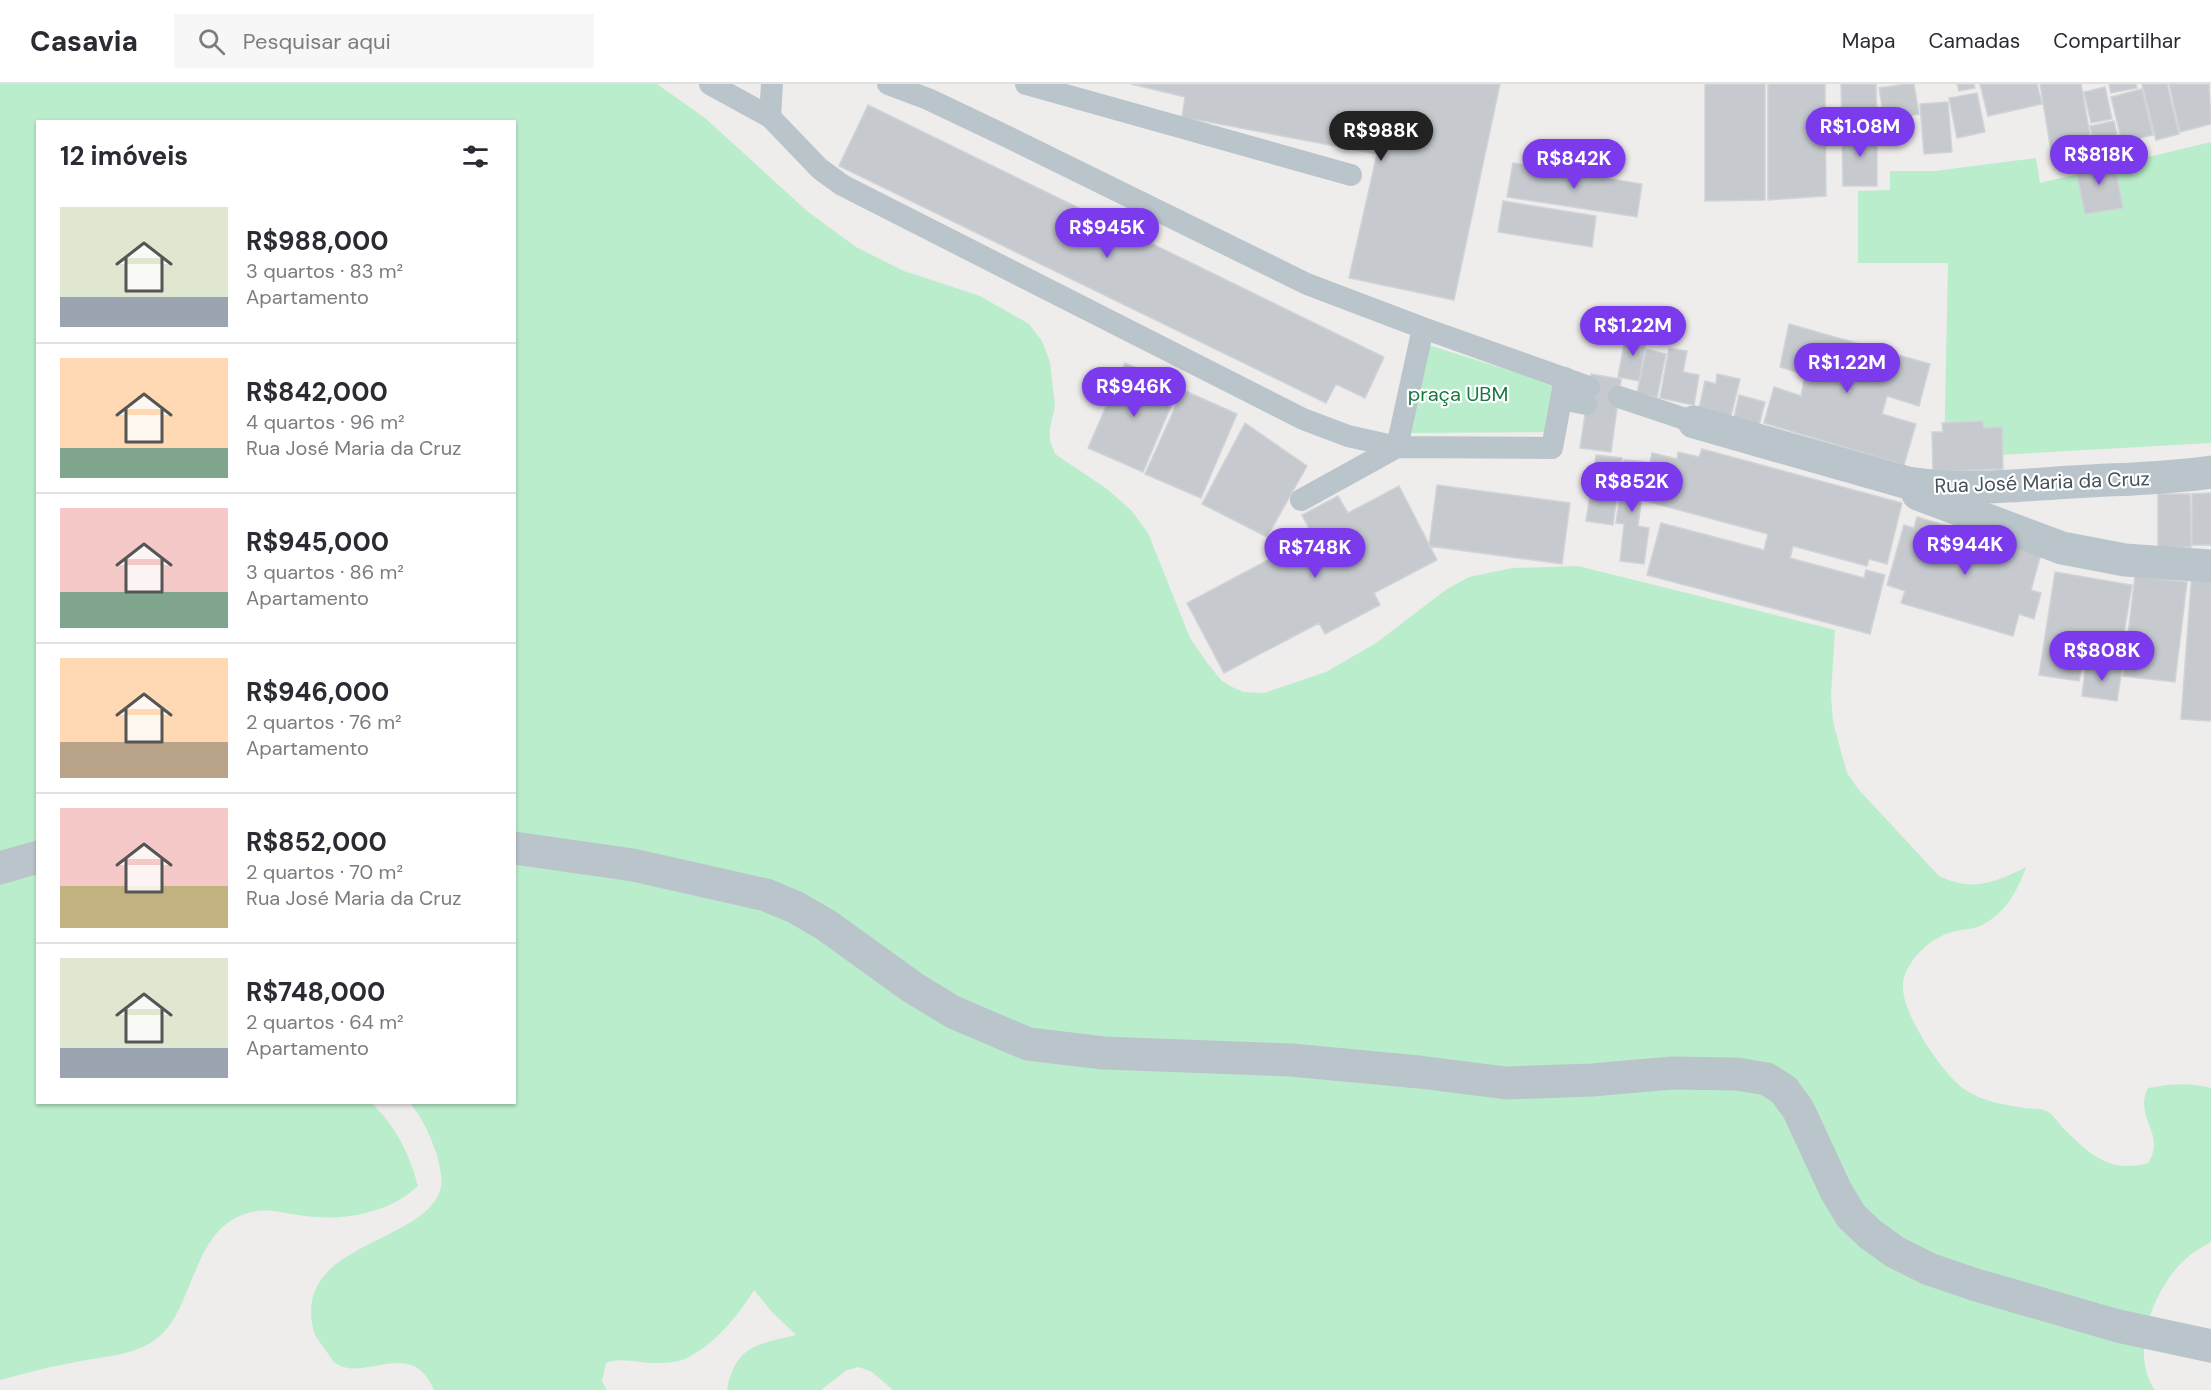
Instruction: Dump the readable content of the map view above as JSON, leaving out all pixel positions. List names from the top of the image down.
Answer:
{
  "streets": {
    "street": ["Rua José Maria da Cruz"]
  },
  "parks": ["praça UBM"],
  "page": {
    "header": "Casavia",
    "search": "Pesquisar aqui",
    "nav": ["Mapa", "Camadas", "Compartilhar"],
    "price": [
      "R$1.08M",
      "R$988K",
      "R$818K",
      "R$842K",
      "R$945K",
      "R$1.22M",
      "R$1.22M",
      "R$946K",
      "R$852K",
      "R$944K",
      "R$748K",
      "R$808K"
    ],
    "heading": "12 imóveis",
    "list": [
      {
        "name": "R$988,000",
        "note": "3 quartos · 83 m² · Apartamento"
      },
      {
        "name": "R$842,000",
        "note": "4 quartos · 96 m² · Rua José Maria da Cruz"
      },
      {
        "name": "R$945,000",
        "note": "3 quartos · 86 m² · Apartamento"
      },
      {
        "name": "R$946,000",
        "note": "2 quartos · 76 m² · Apartamento"
      },
      {
        "name": "R$852,000",
        "note": "2 quartos · 70 m² · Rua José Maria da Cruz"
      },
      {
        "name": "R$748,000",
        "note": "2 quartos · 64 m² · Apartamento"
      }
    ]
  }
}
